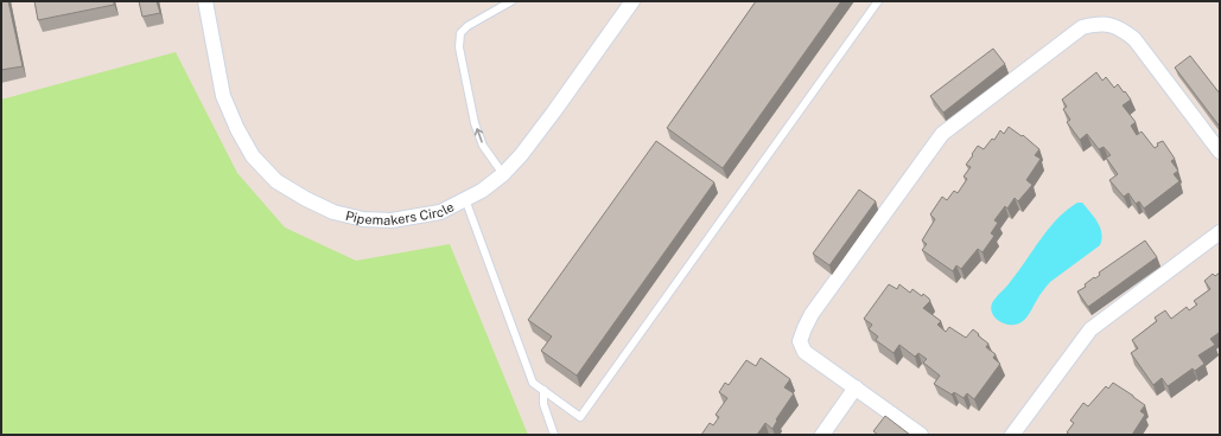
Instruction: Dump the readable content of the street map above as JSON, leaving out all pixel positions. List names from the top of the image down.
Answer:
{
  "streets": {
    "street": ["Pipemakers Circle"]
  }
}
